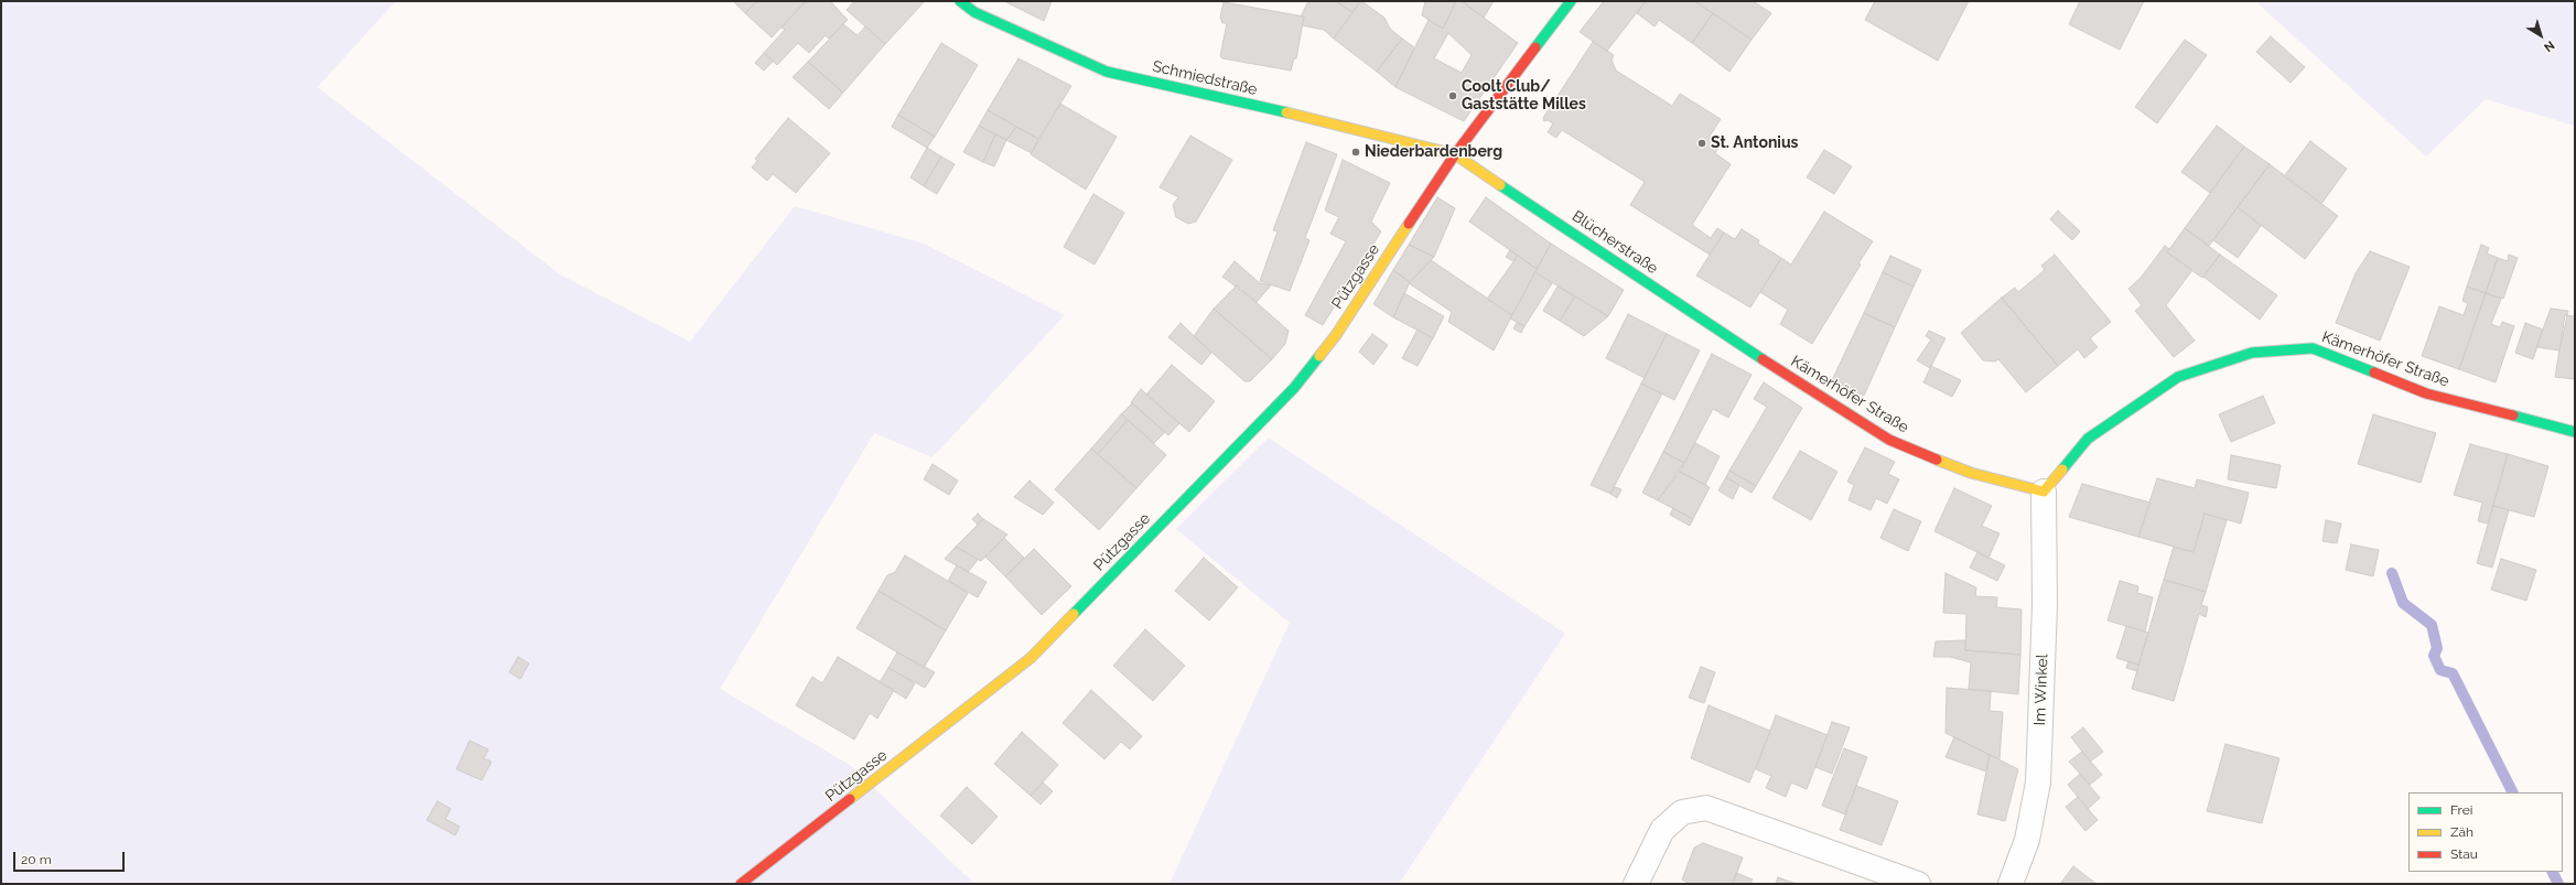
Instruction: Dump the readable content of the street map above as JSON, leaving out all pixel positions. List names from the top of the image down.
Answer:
{
  "streets": {
    "street": [
      "Schmiedstraße",
      "Blücherstraße",
      "Pützgasse",
      "Kämerhöfer Straße",
      "Im Winkel"
    ]
  },
  "crossings": [
    ["Schmiedstraße", "Blücherstraße"],
    ["Schmiedstraße", "Pützgasse"],
    ["Blücherstraße", "Pützgasse"],
    ["Blücherstraße", "Kämerhöfer Straße"],
    ["Kämerhöfer Straße", "Im Winkel"]
  ],
  "places": ["Coolt Club/ Gaststätte Milles", "St. Antonius", "Niederbardenberg"],
  "legend": ["Frei", "Zäh", "Stau"],
  "scale_bar": "20 m",
  "north": "bottom right"
}
